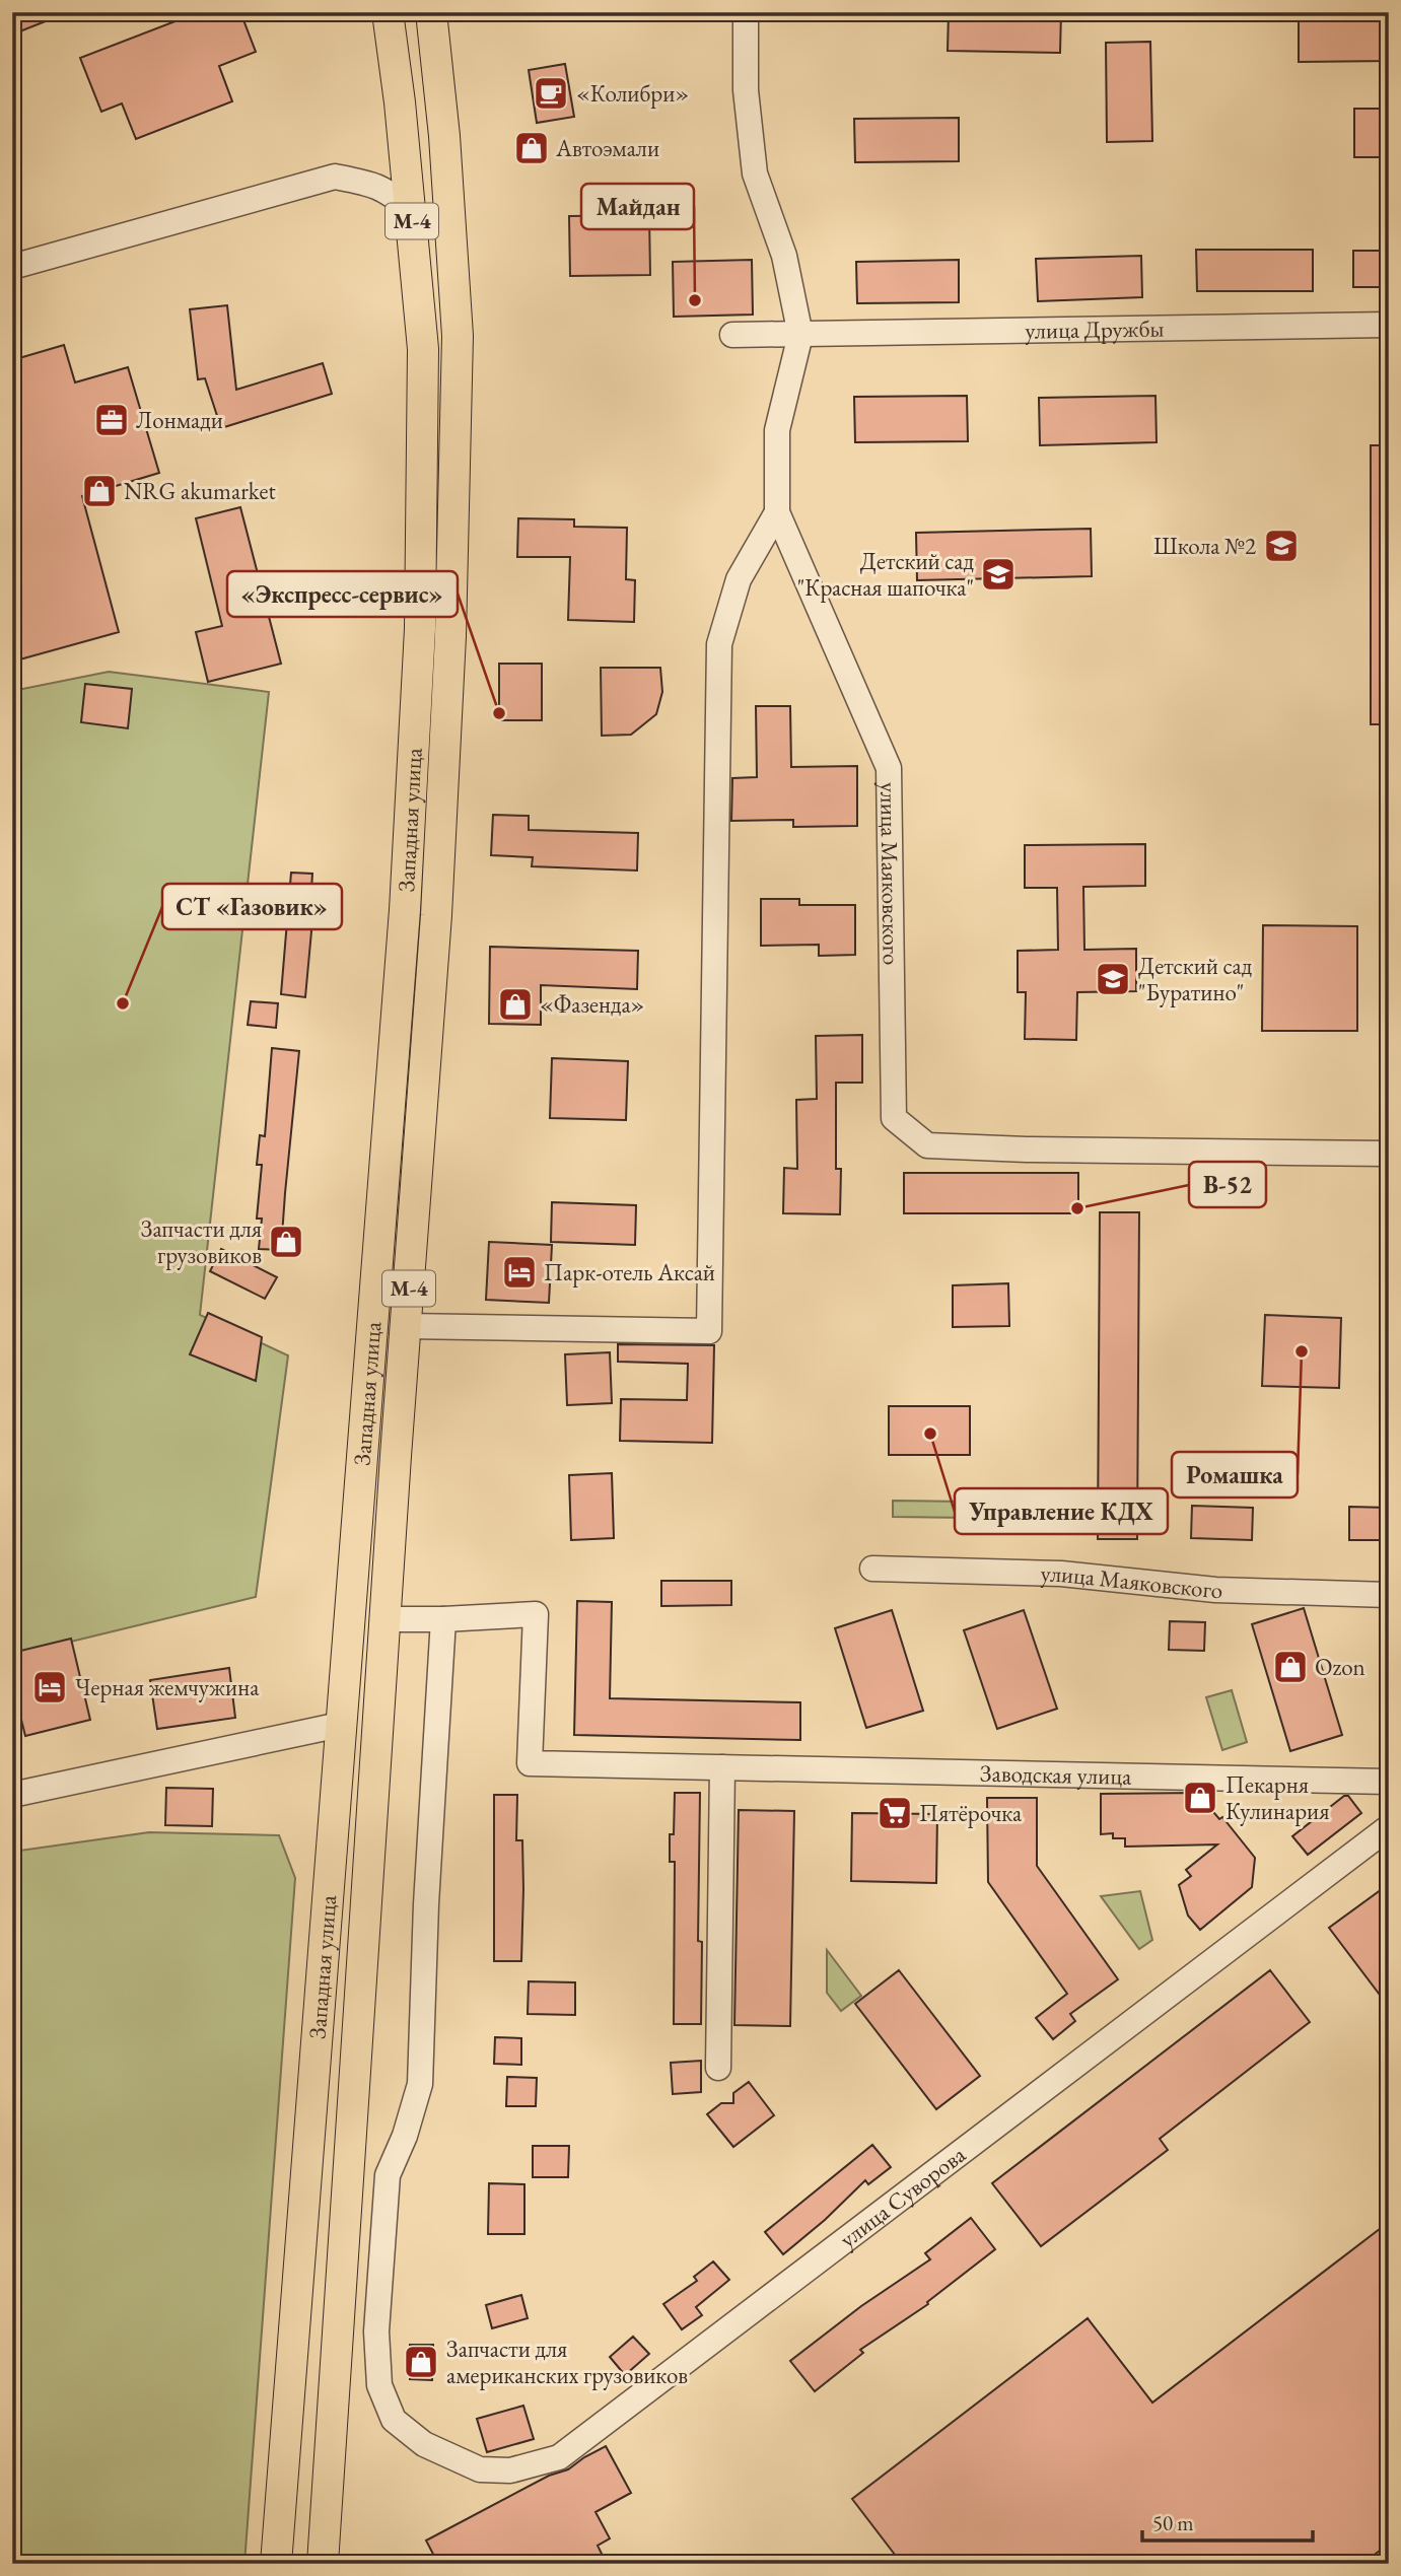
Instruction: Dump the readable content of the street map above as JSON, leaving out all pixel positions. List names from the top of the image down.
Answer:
{
  "streets": {
    "main road": ["М-4", "Западная улица"],
    "street": [
      "улица Дружбы",
      "улица Маяковского",
      "Заводская улица",
      "улица Суворова"
    ]
  },
  "crossings": [
    ["Западная улица", "Заводская улица"],
    ["Заводская улица", "улица Суворова"]
  ],
  "places": {
    "cafe": ["«Колибри»"],
    "shop": [
      "Автоэмали",
      "NRG akumarket",
      "«Фазенда»",
      "Запчасти для грузовиков",
      "Ozon",
      "Пекарня Кулинария",
      "Запчасти для американских грузовиков"
    ],
    "other": [
      "Майдан",
      "«Экспресс-сервис»",
      "СТ «Газовик»",
      "В-52",
      "Ромашка",
      "Управление КДХ"
    ],
    "office": ["Лонмади"],
    "school or university": ["Школа №2", "Детский сад \"Красная шапочка\"", "Детский сад \"Буратино\""],
    "hotel": ["Парк-отель Аксай", "Черная жемчужина"],
    "supermarket": ["Пятёрочка"]
  },
  "scale_bar": "50 m"
}
